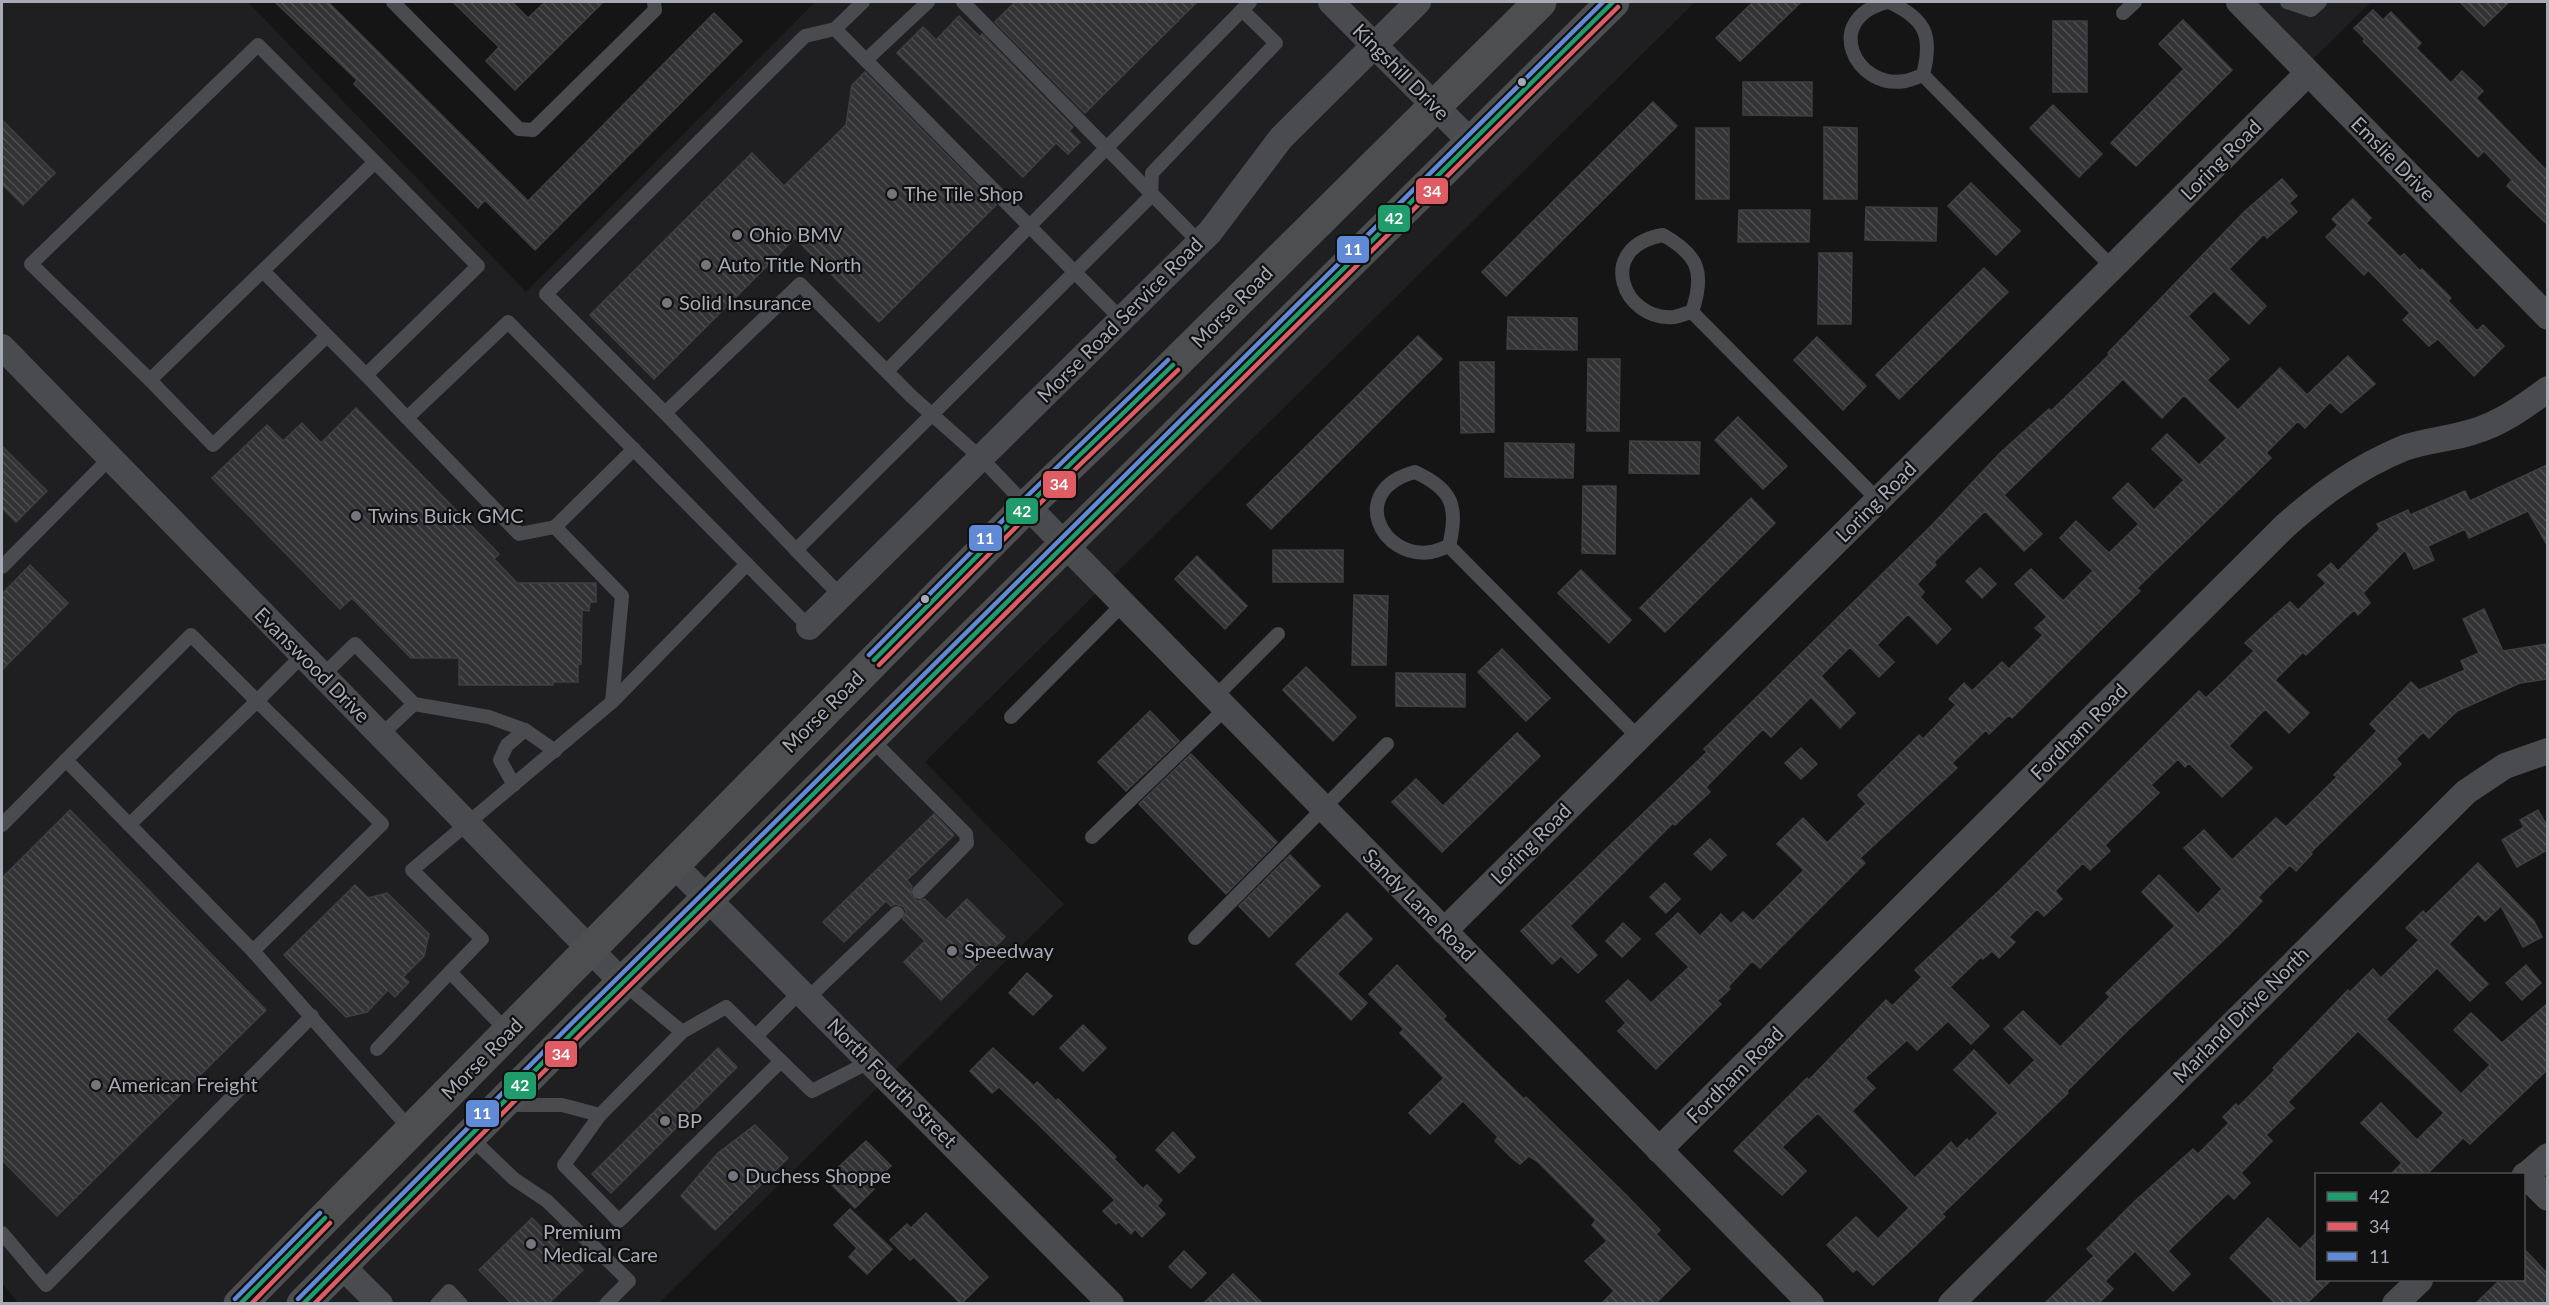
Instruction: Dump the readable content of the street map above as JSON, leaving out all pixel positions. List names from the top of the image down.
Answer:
{
  "streets": {
    "main road": ["Morse Road"],
    "street": [
      "Kingshill Drive",
      "Emslie Drive",
      "Loring Road",
      "Morse Road Service Road",
      "Evanswood Drive",
      "Fordham Road",
      "Sandy Lane Road",
      "Marland Drive North",
      "North Fourth Street"
    ]
  },
  "crossings": [
    ["Kingshill Drive", "Morse Road"],
    ["Kingshill Drive", "Morse Road Service Road"],
    ["Emslie Drive", "Loring Road"],
    ["Loring Road", "Sandy Lane Road"],
    ["Morse Road", "Evanswood Drive"],
    ["Morse Road", "Sandy Lane Road"],
    ["Morse Road", "North Fourth Street"],
    ["Fordham Road", "Sandy Lane Road"]
  ],
  "places": [
    "The Tile Shop",
    "Ohio BMV",
    "Auto Title North",
    "Solid Insurance",
    "Twins Buick GMC",
    "Speedway",
    "American Freight",
    "BP",
    "Duchess Shoppe",
    "Premium Medical Care"
  ],
  "lines": ["transit line 42", "transit line 11", "transit line 34"],
  "legend": ["42", "34", "11"]
}
